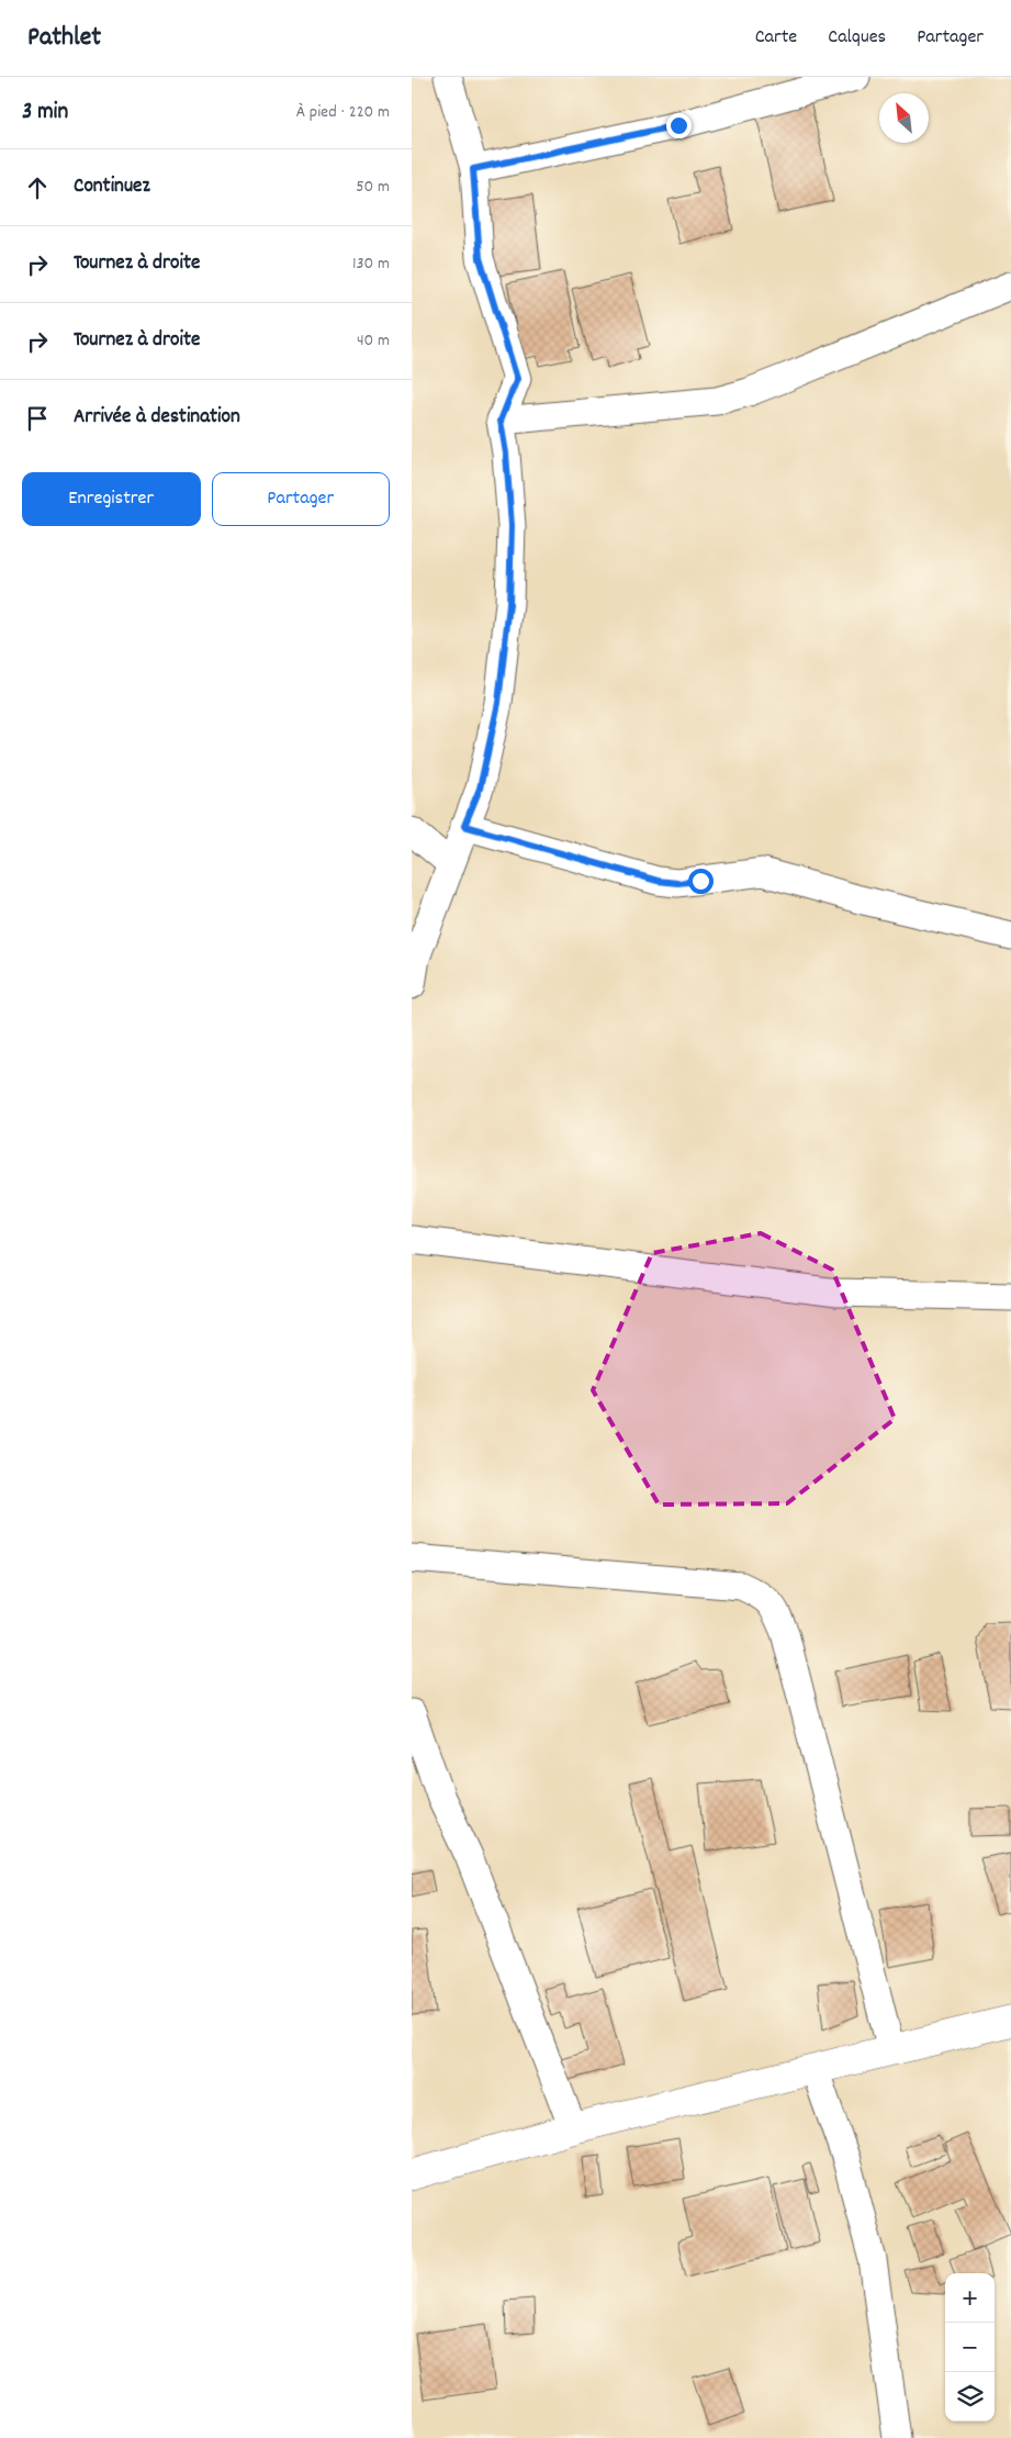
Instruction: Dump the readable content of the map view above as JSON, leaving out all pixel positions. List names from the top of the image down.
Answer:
{
  "north": "top left",
  "page": {
    "header": "Pathlet",
    "nav": ["Carte", "Calques", "Partager"],
    "heading": ["3 min", "À pied · 220 m"],
    "list": [
      ["Continuez", "50 m"],
      ["Tournez à droite", "130 m"],
      ["Tournez à droite", "40 m"],
      "Arrivée à destination"
    ],
    "buttons": ["Enregistrer", "Partager"],
    "map_buttons": ["+", "−"]
  }
}
